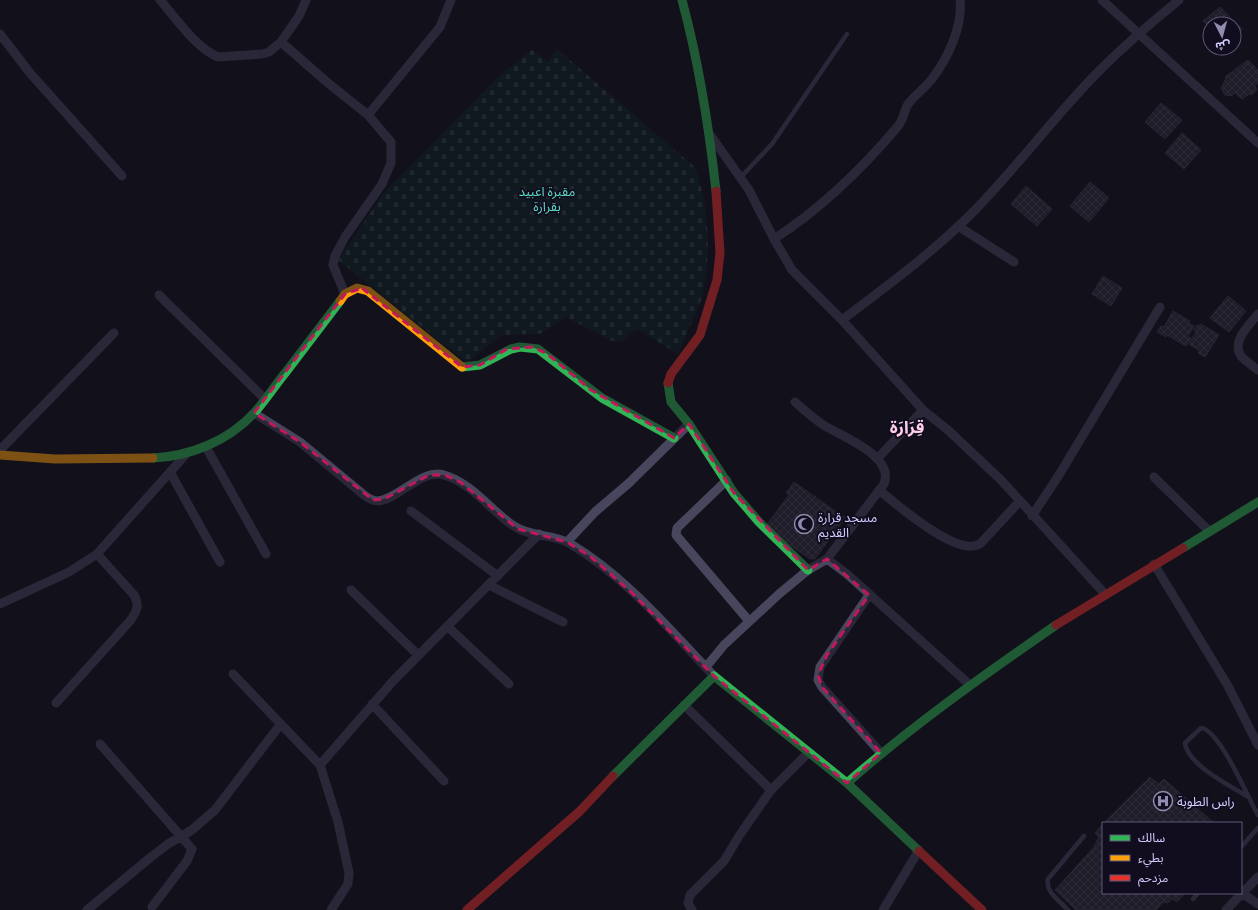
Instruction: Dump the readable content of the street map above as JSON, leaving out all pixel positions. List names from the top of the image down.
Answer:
{
  "districts": ["قِرَارَة"],
  "parks": ["مقبرة اعبيد بقرارة"],
  "places": {
    "mosque": ["مسجد قرارة القديم"],
    "hospital": ["راس الطوبة"]
  },
  "legend": ["سالك", "بطيء", "مزدحم"],
  "north": "bottom"
}
